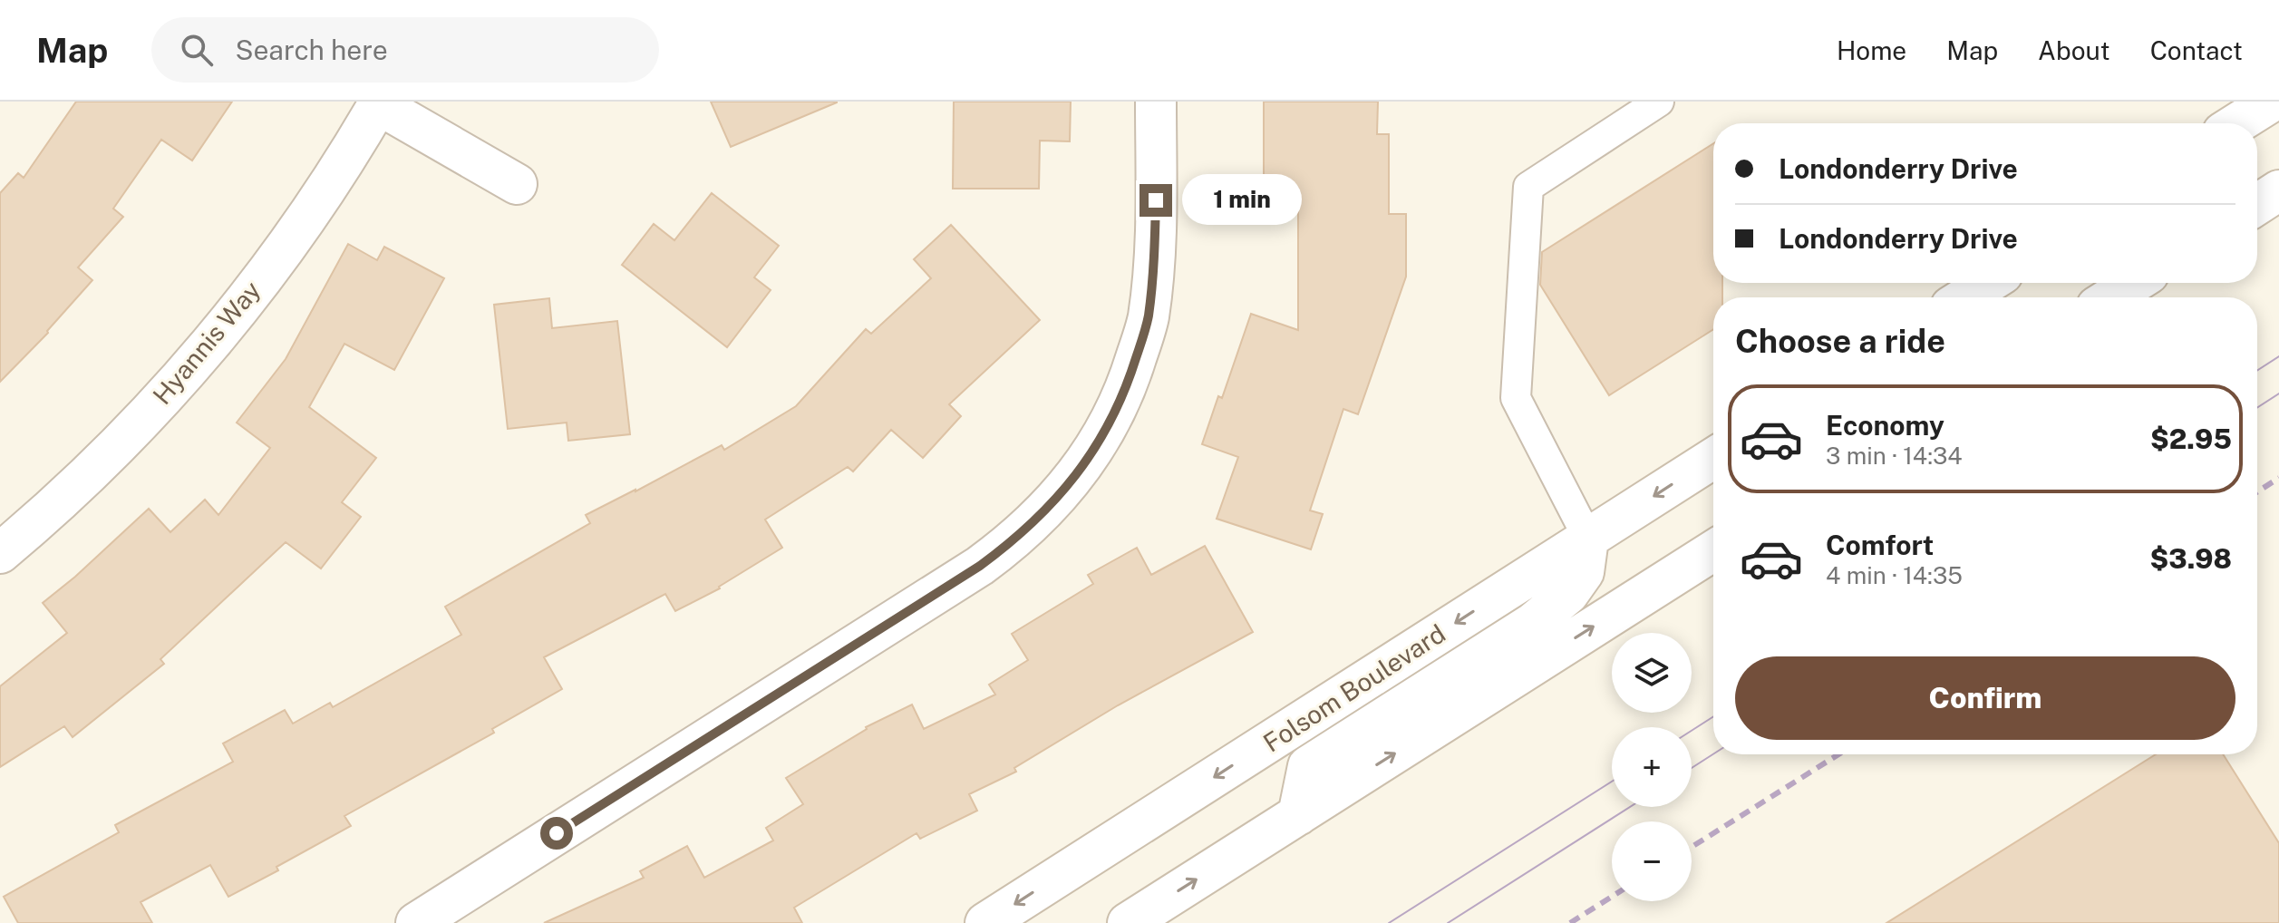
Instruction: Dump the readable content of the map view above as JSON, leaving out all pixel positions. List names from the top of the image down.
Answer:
{
  "streets": {
    "main road": ["Hyannis Way", "Folsom Boulevard"]
  },
  "page": {
    "header": "Map",
    "search": "Search here",
    "nav": [
      "Home",
      "Map",
      "About",
      "Contact"
    ],
    "banner": ["Londonderry Drive", "Londonderry Drive"],
    "bubble": "1 min",
    "heading": "Choose a ride",
    "list": [
      {
        "name": "Economy",
        "note": "3 min · 14:34",
        "value": "$2.95"
      },
      {
        "name": "Comfort",
        "note": "4 min · 14:35",
        "value": "$3.98"
      }
    ],
    "map_buttons": ["+", "−"],
    "buttons": "Confirm"
  }
}
